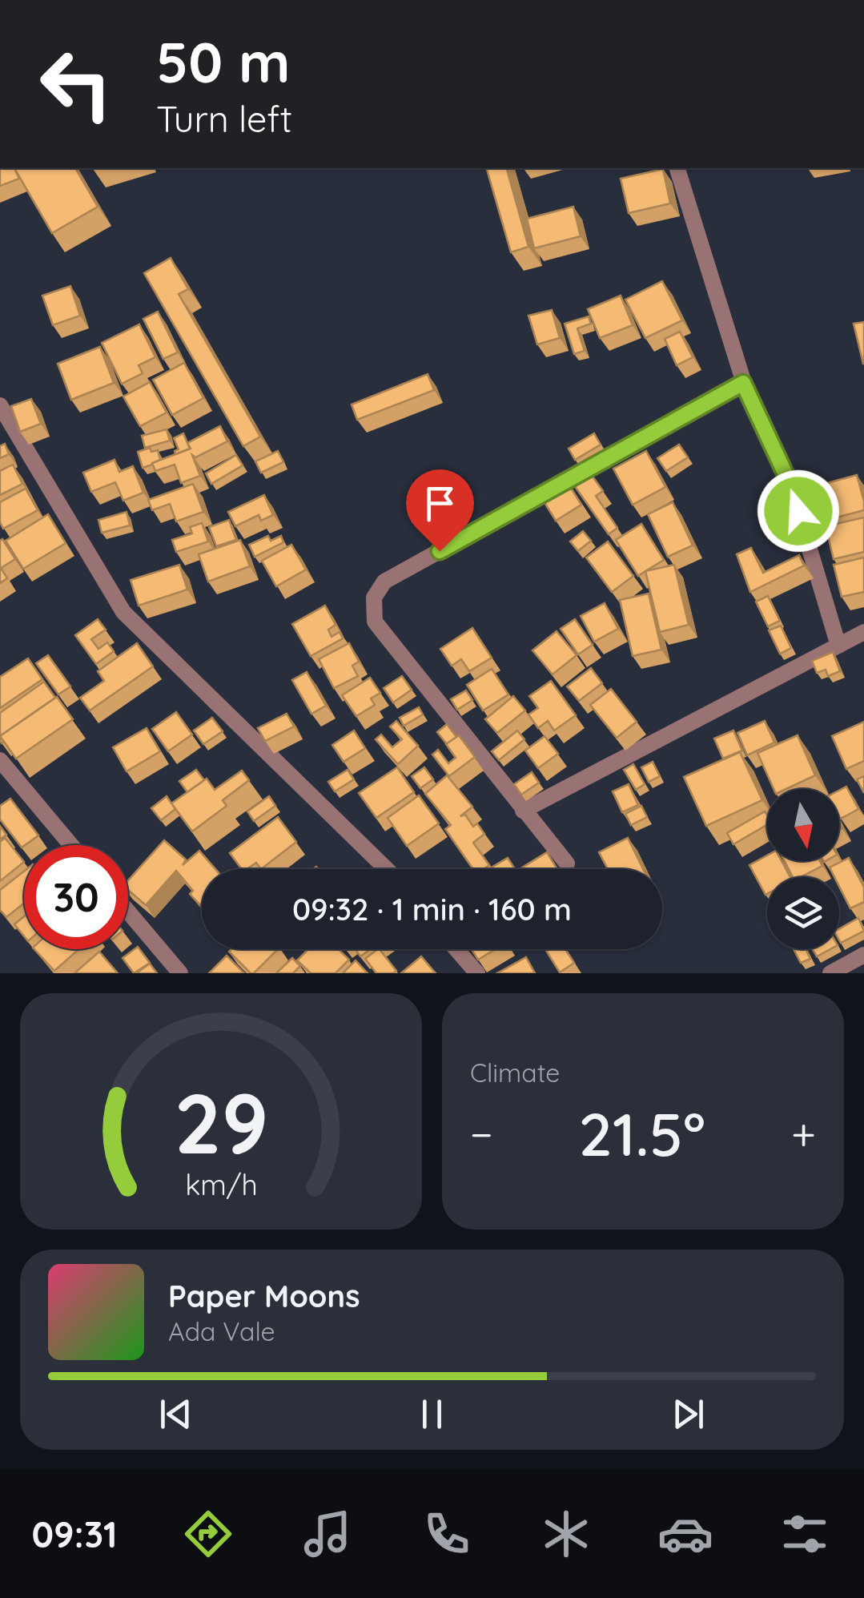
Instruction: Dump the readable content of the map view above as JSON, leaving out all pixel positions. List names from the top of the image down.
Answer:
{
  "north": "bottom",
  "page": {
    "turn": ["50 m", "Turn left"],
    "limit": "30",
    "trip": "09:32 · 1 min · 160 m",
    "tile": "Climate",
    "heat": ["−", "21.5°", "+"],
    "song": ["Paper Moons", "Ada Vale"],
    "tabs": "09:31",
    "gauge": ["29", "km/h"]
  }
}
